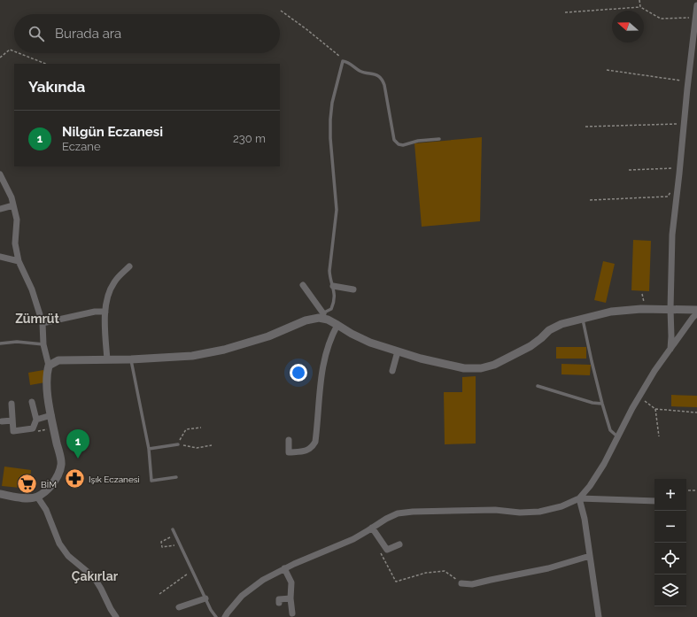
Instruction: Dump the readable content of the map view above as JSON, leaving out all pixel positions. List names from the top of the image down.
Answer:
{
  "districts": ["Zümrüt", "Çakırlar"],
  "places": {
    "pharmacy": ["Işık Eczanesi"],
    "supermarket": ["BİM"]
  },
  "north": "left",
  "page": {
    "search": "Burada ara",
    "heading": "Yakında",
    "list": [
      {
        "mark": "1",
        "name": "Nilgün Eczanesi",
        "note": "Eczane",
        "value": "230 m"
      }
    ],
    "pins": "1",
    "map_buttons": ["+", "−"]
  }
}
